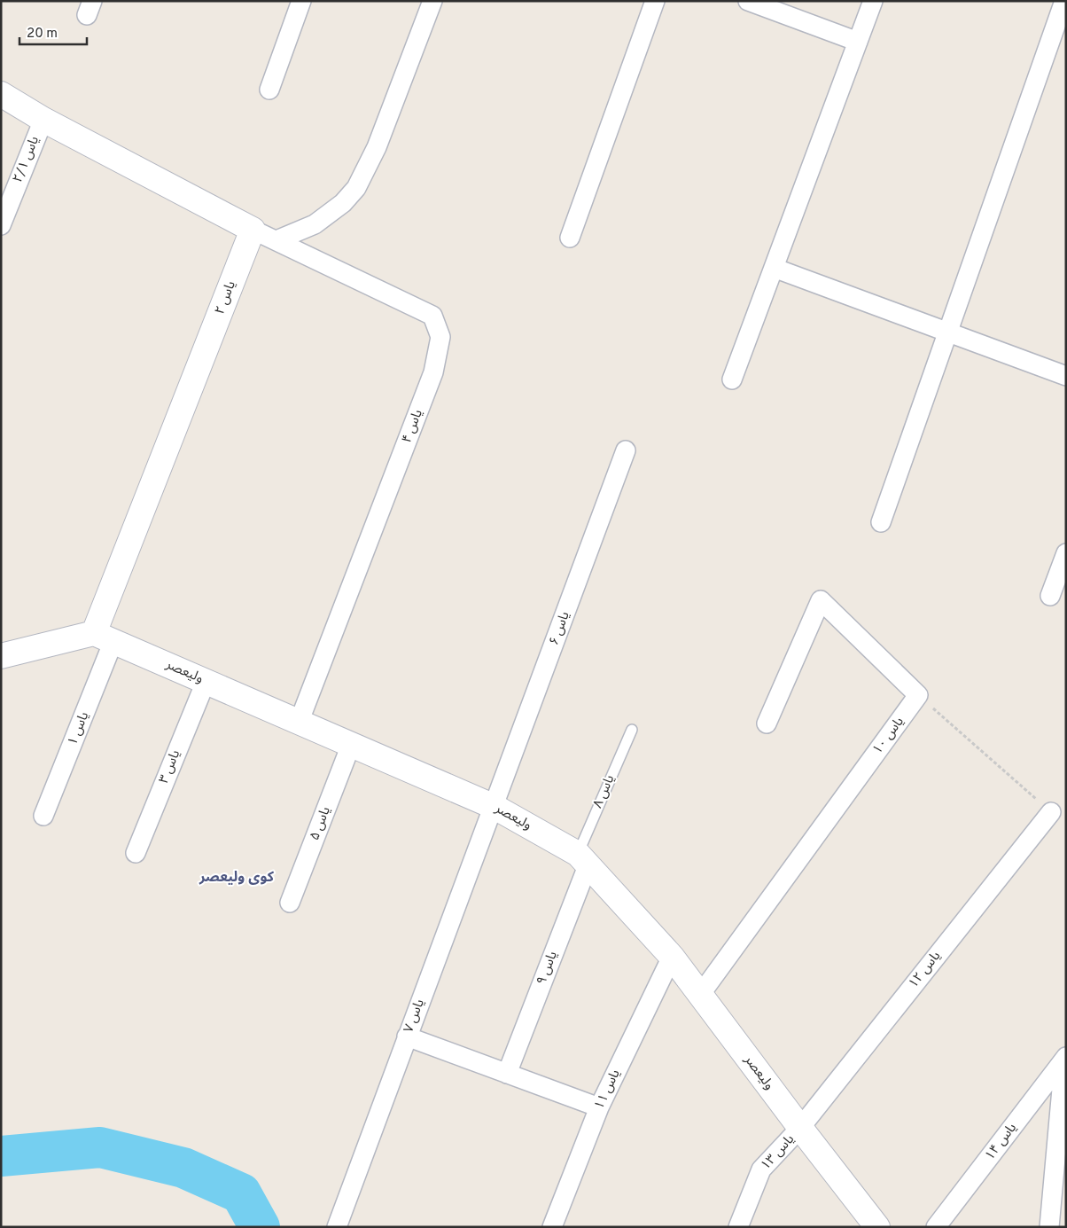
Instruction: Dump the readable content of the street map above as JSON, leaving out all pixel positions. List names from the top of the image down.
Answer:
{
  "streets": {
    "street": [
      "یاس ۲/۱",
      "یاس ۲",
      "یاس ۴",
      "یاس ۶",
      "ولیعصر",
      "یاس ۱",
      "یاس ۱۰",
      "یاس ۳",
      "یاس ۵",
      "یاس ۹",
      "یاس ۱۲",
      "یاس ۷",
      "یاس ۱۱",
      "یاس ۱۴",
      "یاس ۱۳"
    ],
    "lane": ["یاس ۸"]
  },
  "crossings": [
    ["یاس ۲", "یاس ۴"],
    ["یاس ۲", "ولیعصر"],
    ["یاس ۲", "یاس ۱"],
    ["یاس ۴", "ولیعصر"],
    ["یاس ۶", "ولیعصر"],
    ["یاس ۶", "یاس ۷"],
    ["ولیعصر", "یاس ۱"],
    ["ولیعصر", "یاس ۱۰"],
    ["ولیعصر", "یاس ۳"],
    ["ولیعصر", "یاس ۸"],
    ["ولیعصر", "یاس ۵"],
    ["ولیعصر", "یاس ۹"],
    ["ولیعصر", "یاس ۱۲"],
    ["ولیعصر", "یاس ۷"],
    ["ولیعصر", "یاس ۱۱"],
    ["ولیعصر", "یاس ۱۳"],
    ["یاس ۸", "یاس ۹"],
    ["یاس ۱۲", "یاس ۱۳"]
  ],
  "districts": ["کوی ولیعصر"],
  "scale_bar": "20 m"
}
